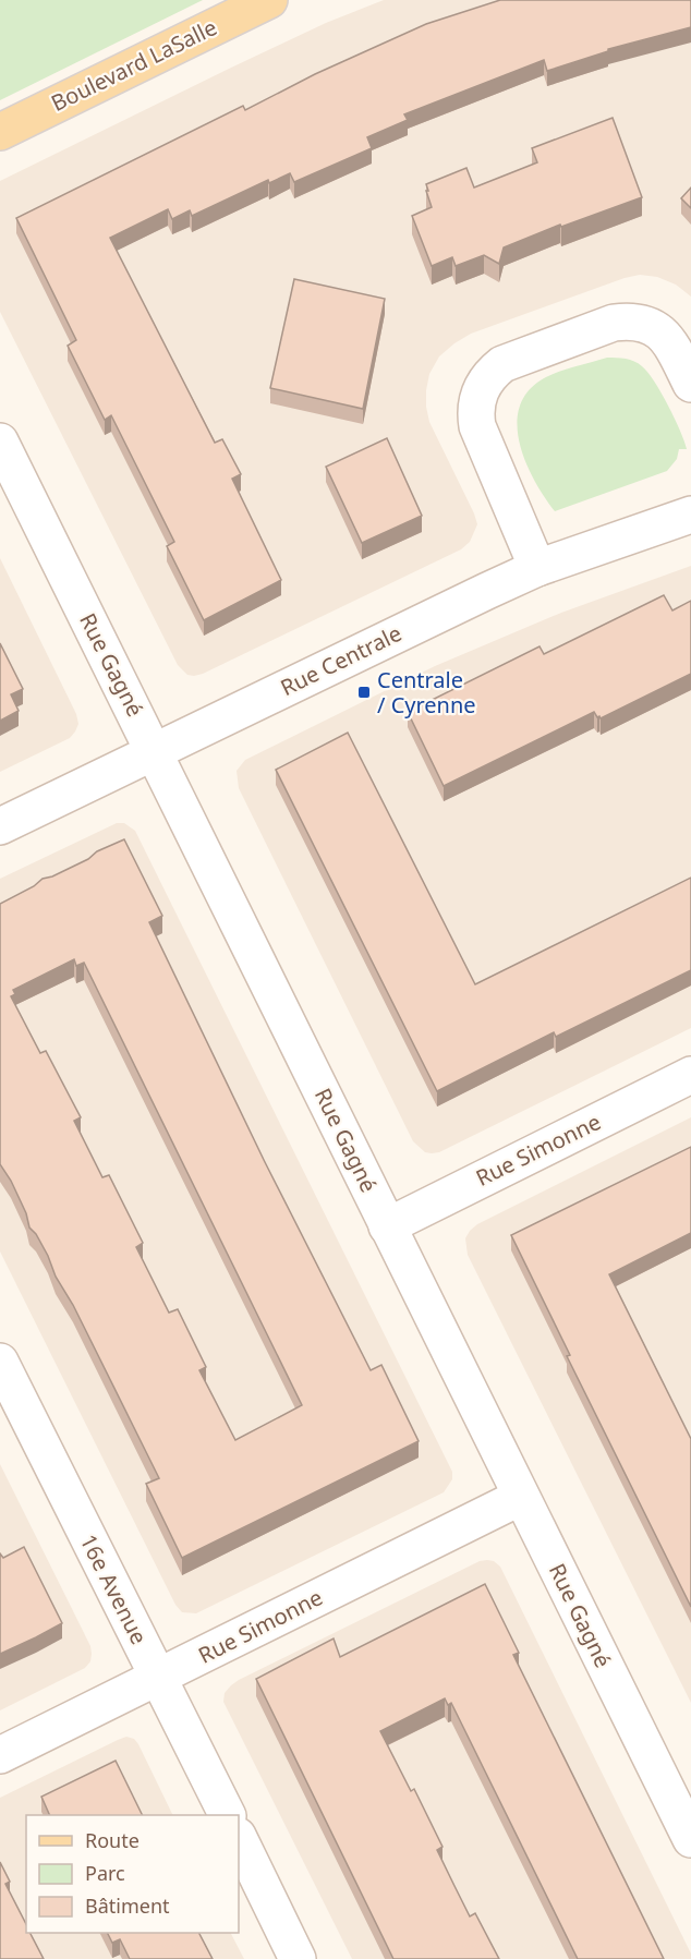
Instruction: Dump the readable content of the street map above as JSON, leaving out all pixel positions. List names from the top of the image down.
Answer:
{
  "streets": {
    "main road": ["Boulevard LaSalle"],
    "street": [
      "Rue Centrale",
      "Rue Gagné",
      "Rue Simonne",
      "16e Avenue"
    ]
  },
  "crossings": [
    ["Rue Centrale", "Rue Gagné"],
    ["Rue Gagné", "Rue Simonne"],
    ["Rue Simonne", "16e Avenue"]
  ],
  "places": {
    "transit": ["Centrale / Cyrenne"]
  },
  "legend": ["Route", "Parc", "Bâtiment"]
}
